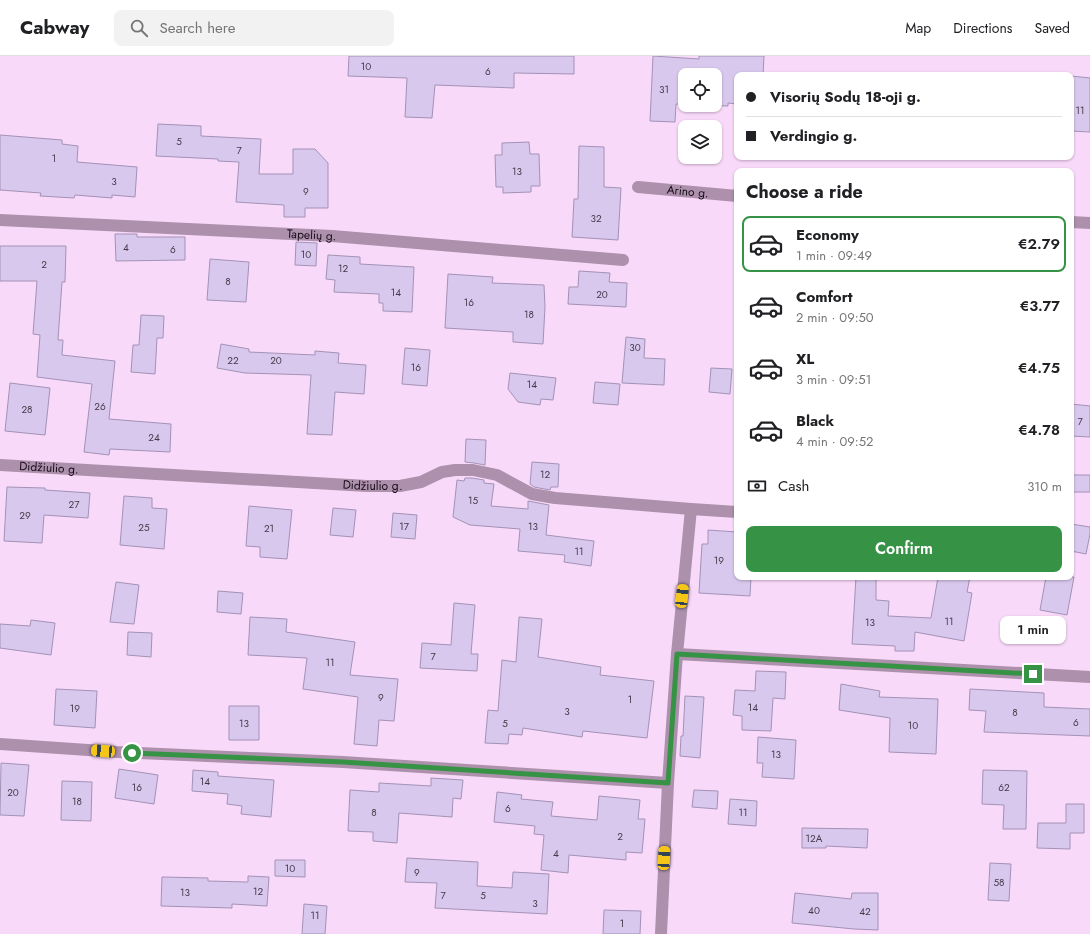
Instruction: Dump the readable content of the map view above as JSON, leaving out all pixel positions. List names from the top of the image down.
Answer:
{
  "streets": {
    "street": ["Arino g.", "Tapelių g.", "Didžiulio g."]
  },
  "house_numbers": [
    "10",
    "6",
    "31",
    "11",
    "5",
    "7",
    "1",
    "13",
    "3",
    "9",
    "32",
    "4",
    "6",
    "10",
    "2",
    "12",
    "8",
    "14",
    "20",
    "16",
    "18",
    "30",
    "22",
    "20",
    "16",
    "14",
    "26",
    "28",
    "7",
    "24",
    "12",
    "15",
    "27",
    "29",
    "17",
    "13",
    "25",
    "21",
    "11",
    "19",
    "11",
    "13",
    "7",
    "11",
    "9",
    "1",
    "14",
    "19",
    "3",
    "8",
    "6",
    "13",
    "5",
    "10",
    "13",
    "14",
    "16",
    "62",
    "20",
    "18",
    "6",
    "8",
    "11",
    "2",
    "12A",
    "4",
    "10",
    "9",
    "58",
    "12",
    "13",
    "7",
    "5",
    "3",
    "40",
    "42",
    "11",
    "1"
  ],
  "page": {
    "header": "Cabway",
    "search": "Search here",
    "nav": ["Map", "Directions", "Saved"],
    "banner": ["Visorių Sodų 18-oji g.", "Verdingio g."],
    "heading": "Choose a ride",
    "list": [
      {
        "name": "Economy",
        "note": "1 min · 09:49",
        "value": "€2.79"
      },
      {
        "name": "Comfort",
        "note": "2 min · 09:50",
        "value": "€3.77"
      },
      {
        "name": "XL",
        "note": "3 min · 09:51",
        "value": "€4.75"
      },
      {
        "name": "Black",
        "note": "4 min · 09:52",
        "value": "€4.78"
      }
    ],
    "pay": ["Cash", "310 m"],
    "buttons": "Confirm",
    "bubble": "1 min"
  }
}
